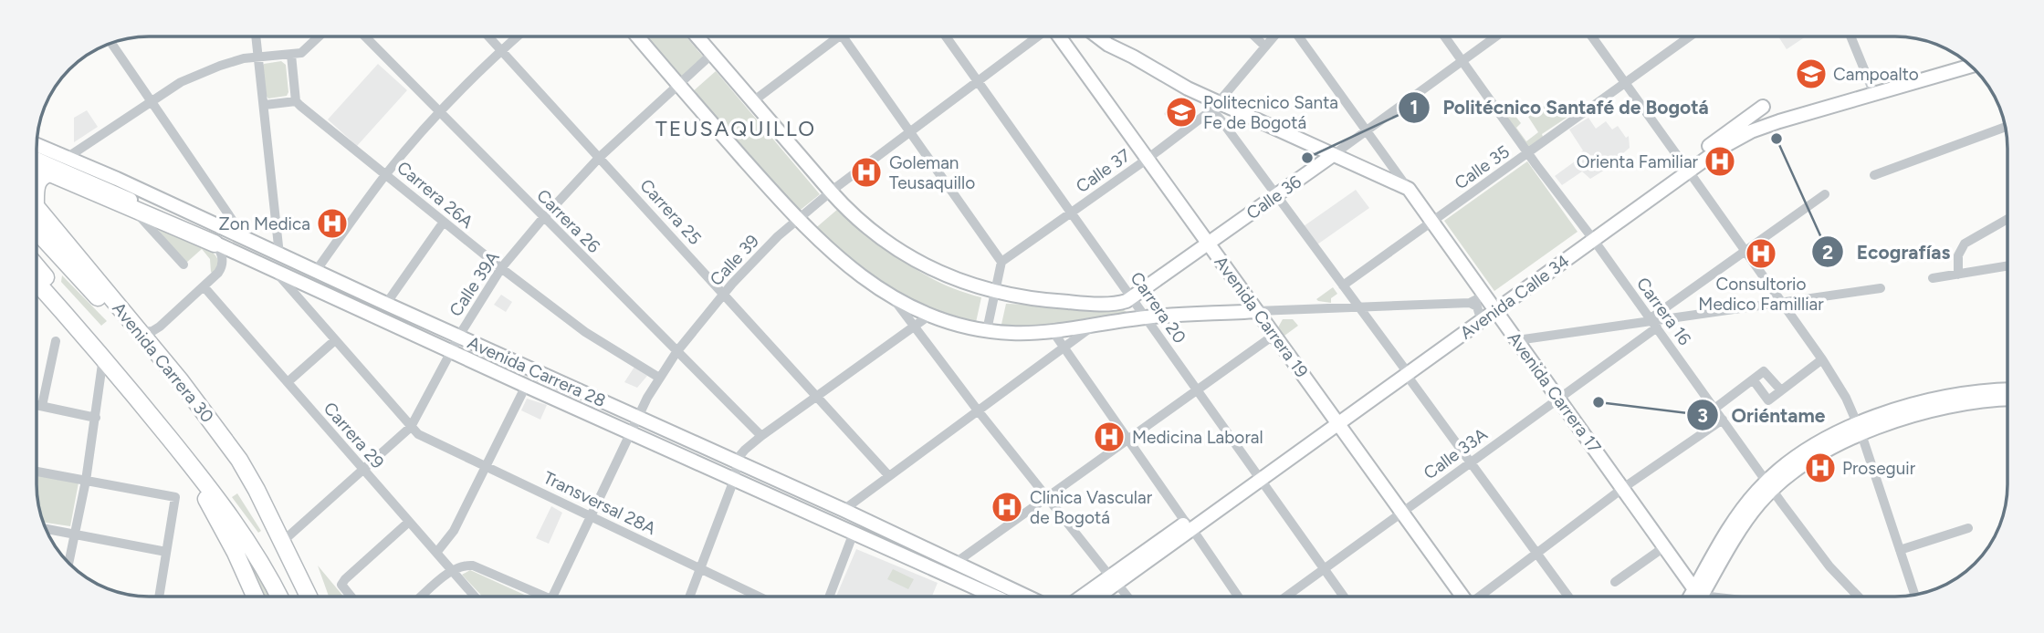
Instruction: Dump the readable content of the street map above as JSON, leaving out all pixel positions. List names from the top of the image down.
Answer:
{
  "streets": {
    "highway": ["Avenida Carrera 30"],
    "main road": [
      "Calle 36",
      "Avenida Calle 34",
      "Avenida Carrera 19",
      "Avenida Carrera 28",
      "Avenida Carrera 17"
    ],
    "street": [
      "Calle 35",
      "Calle 37",
      "Carrera 26A",
      "Carrera 25",
      "Carrera 26",
      "Calle 39",
      "Calle 39A",
      "Carrera 20",
      "Carrera 16",
      "Carrera 29",
      "Calle 33A",
      "Transversal 28A"
    ]
  },
  "crossings": [
    ["Calle 35", "Carrera 16"],
    ["Calle 35", "Avenida Carrera 17"],
    ["Calle 37", "Carrera 20"],
    ["Calle 37", "Avenida Carrera 19"],
    ["Carrera 26A", "Calle 39"],
    ["Carrera 26A", "Calle 39A"],
    ["Calle 36", "Carrera 20"],
    ["Calle 36", "Carrera 16"],
    ["Calle 36", "Avenida Carrera 19"],
    ["Carrera 25", "Calle 39"],
    ["Carrera 25", "Calle 39A"],
    ["Carrera 26", "Calle 39"],
    ["Carrera 26", "Calle 39A"],
    ["Calle 39", "Carrera 20"],
    ["Calle 39", "Avenida Carrera 28"],
    ["Calle 39", "Transversal 28A"],
    ["Calle 39A", "Avenida Carrera 30"],
    ["Calle 39A", "Avenida Carrera 28"],
    ["Calle 39A", "Carrera 29"],
    ["Calle 39A", "Transversal 28A"],
    ["Avenida Calle 34", "Carrera 20"],
    ["Avenida Calle 34", "Carrera 16"],
    ["Avenida Calle 34", "Avenida Carrera 19"],
    ["Avenida Calle 34", "Avenida Carrera 17"],
    ["Carrera 20", "Calle 33A"],
    ["Carrera 16", "Calle 33A"],
    ["Avenida Carrera 19", "Calle 33A"],
    ["Avenida Carrera 28", "Transversal 28A"],
    ["Avenida Carrera 17", "Calle 33A"]
  ],
  "districts": ["TEUSAQUILLO"],
  "places": {
    "school or university": ["Campoalto", "Politecnico Santa Fe de Bogotá"],
    "other": ["Ecografías", "Politécnico Santafé de Bogotá", "Oriéntame"],
    "hospital": [
      "Orienta Familiar",
      "Goleman Teusaquillo",
      "Zon Medica",
      "Consultorio Medico Familliar",
      "Medicina Laboral",
      "Proseguir",
      "Clinica Vascular de Bogotá"
    ]
  }
}
